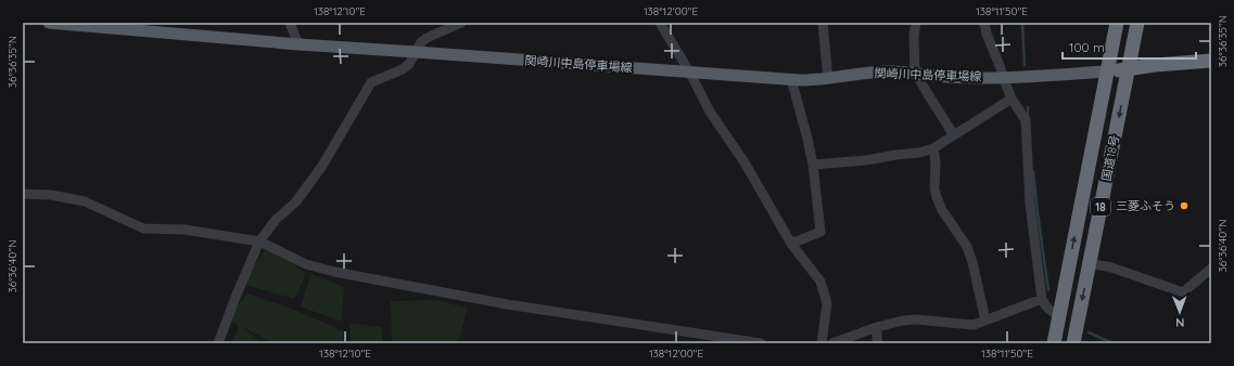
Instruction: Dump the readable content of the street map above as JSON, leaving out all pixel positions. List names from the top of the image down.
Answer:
{
  "streets": {
    "highway": ["国道18号", "18"],
    "main road": ["関崎川中島停車場線"]
  },
  "crossings": [
    ["関崎川中島停車場線", "国道18号"]
  ],
  "places": ["三菱ふそう"],
  "scale_bar": "100 m",
  "north": "bottom",
  "coordinates": [
    "138°12'10\"E",
    "138°12'00\"E",
    "138°11'50\"E",
    "36°36'35\"N",
    "36°36'40\"N"
  ]
}
